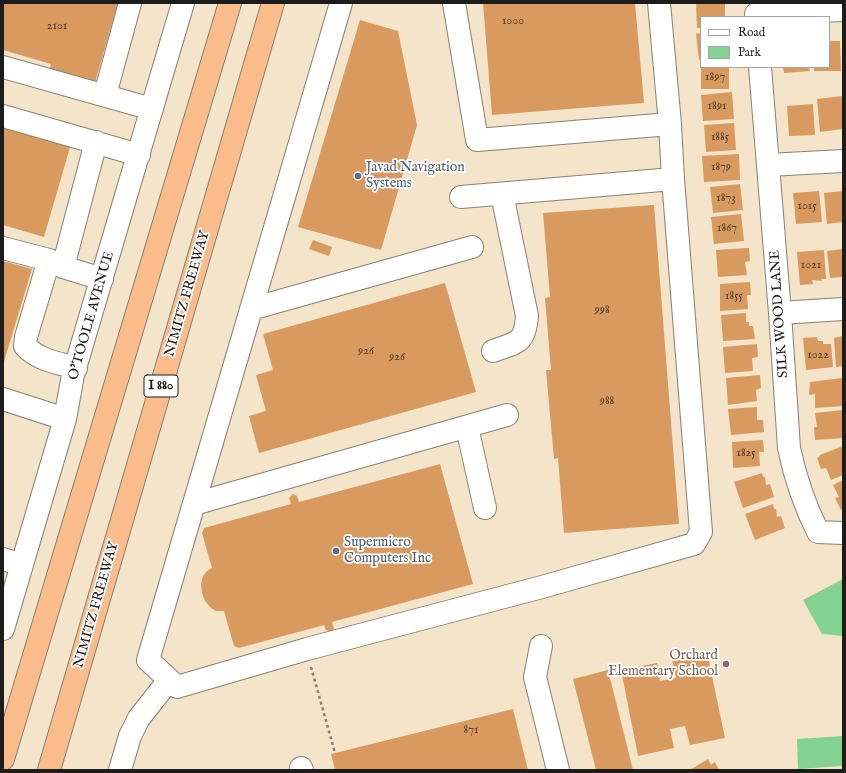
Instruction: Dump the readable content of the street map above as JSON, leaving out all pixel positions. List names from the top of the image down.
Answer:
{
  "streets": {
    "highway": ["NIMITZ FREEWAY", "I 880"],
    "street": ["SILK WOOD LANE", "O’TOOLE AVENUE"]
  },
  "places": ["Javad Navigation Systems", "Supermicro Computers Inc", "Orchard Elementary School"],
  "house_numbers": [
    "1000",
    "2101",
    "1897",
    "1891",
    "1885",
    "1879",
    "1873",
    "1015",
    "1867",
    "1021",
    "1855",
    "998",
    "926",
    "1022",
    "926",
    "988",
    "1825",
    "871"
  ],
  "legend": ["Road", "Park"]
}
